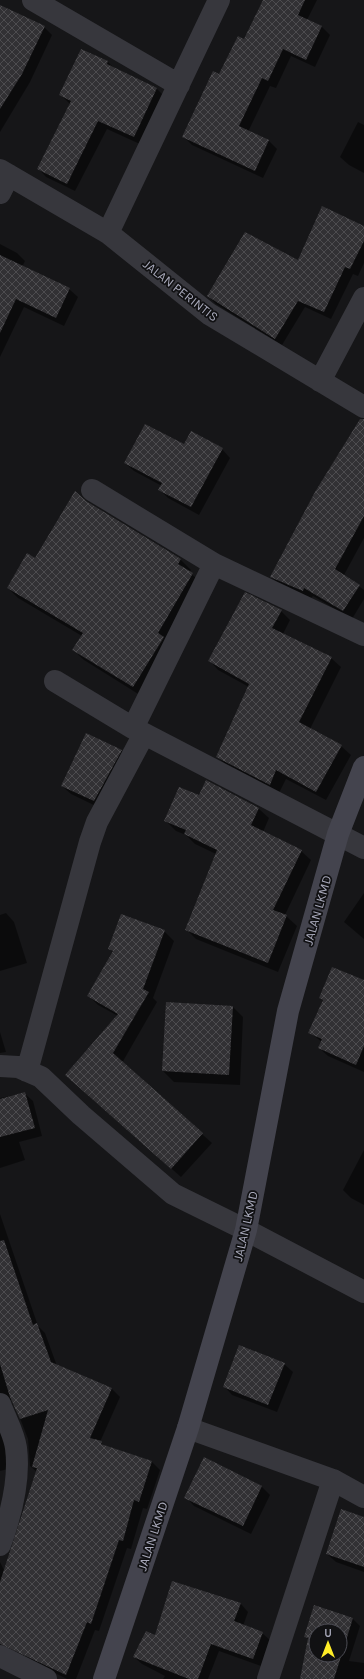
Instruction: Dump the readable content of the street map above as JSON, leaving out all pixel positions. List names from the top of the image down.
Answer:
{
  "streets": {
    "street": ["JALAN PERINTIS", "JALAN LKMD"]
  },
  "north": "top"
}
